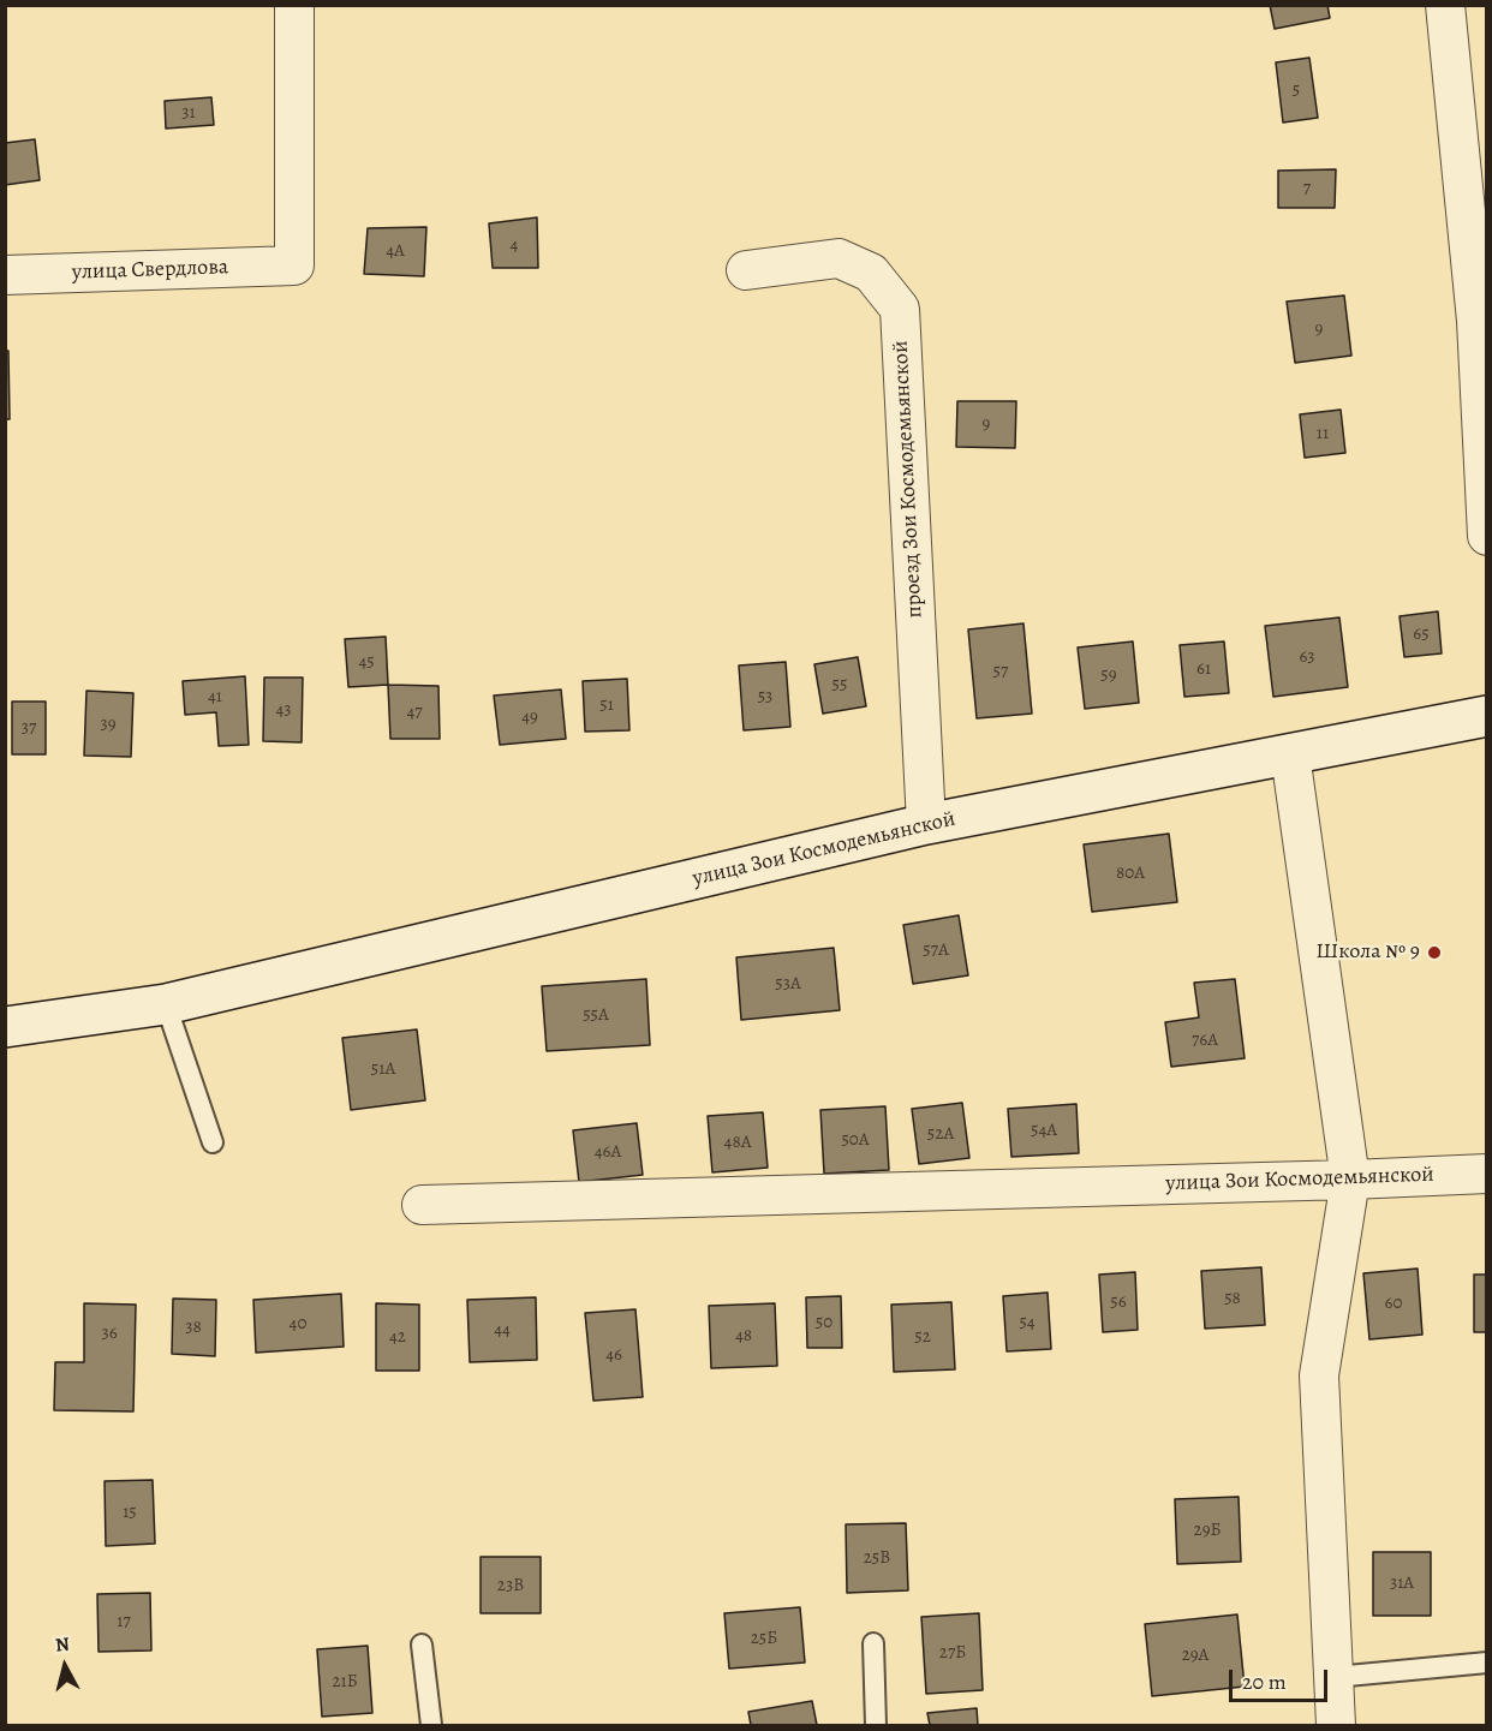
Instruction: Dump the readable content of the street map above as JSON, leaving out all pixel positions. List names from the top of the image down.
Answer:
{
  "streets": {
    "street": ["улица Свердлова", "проезд Зои Космодемьянской", "улица Зои Космодемьянской"]
  },
  "crossings": [
    ["проезд Зои Космодемьянской", "улица Зои Космодемьянской"]
  ],
  "places": ["Школа № 9"],
  "house_numbers": [
    "5",
    "31",
    "7",
    "4",
    "4А",
    "9",
    "9",
    "11",
    "65",
    "63",
    "45",
    "61",
    "57",
    "59",
    "55",
    "41",
    "53",
    "51",
    "43",
    "47",
    "49",
    "39",
    "37",
    "80А",
    "57А",
    "53А",
    "55А",
    "76А",
    "51А",
    "54А",
    "52А",
    "50А",
    "48А",
    "46А",
    "58",
    "56",
    "60",
    "50",
    "54",
    "40",
    "38",
    "44",
    "36",
    "48",
    "42",
    "52",
    "46",
    "15",
    "29Б",
    "25В",
    "31А",
    "23В",
    "17",
    "25Б",
    "27Б",
    "29А",
    "21Б"
  ],
  "scale_bar": "20 m",
  "north": "top"
}
